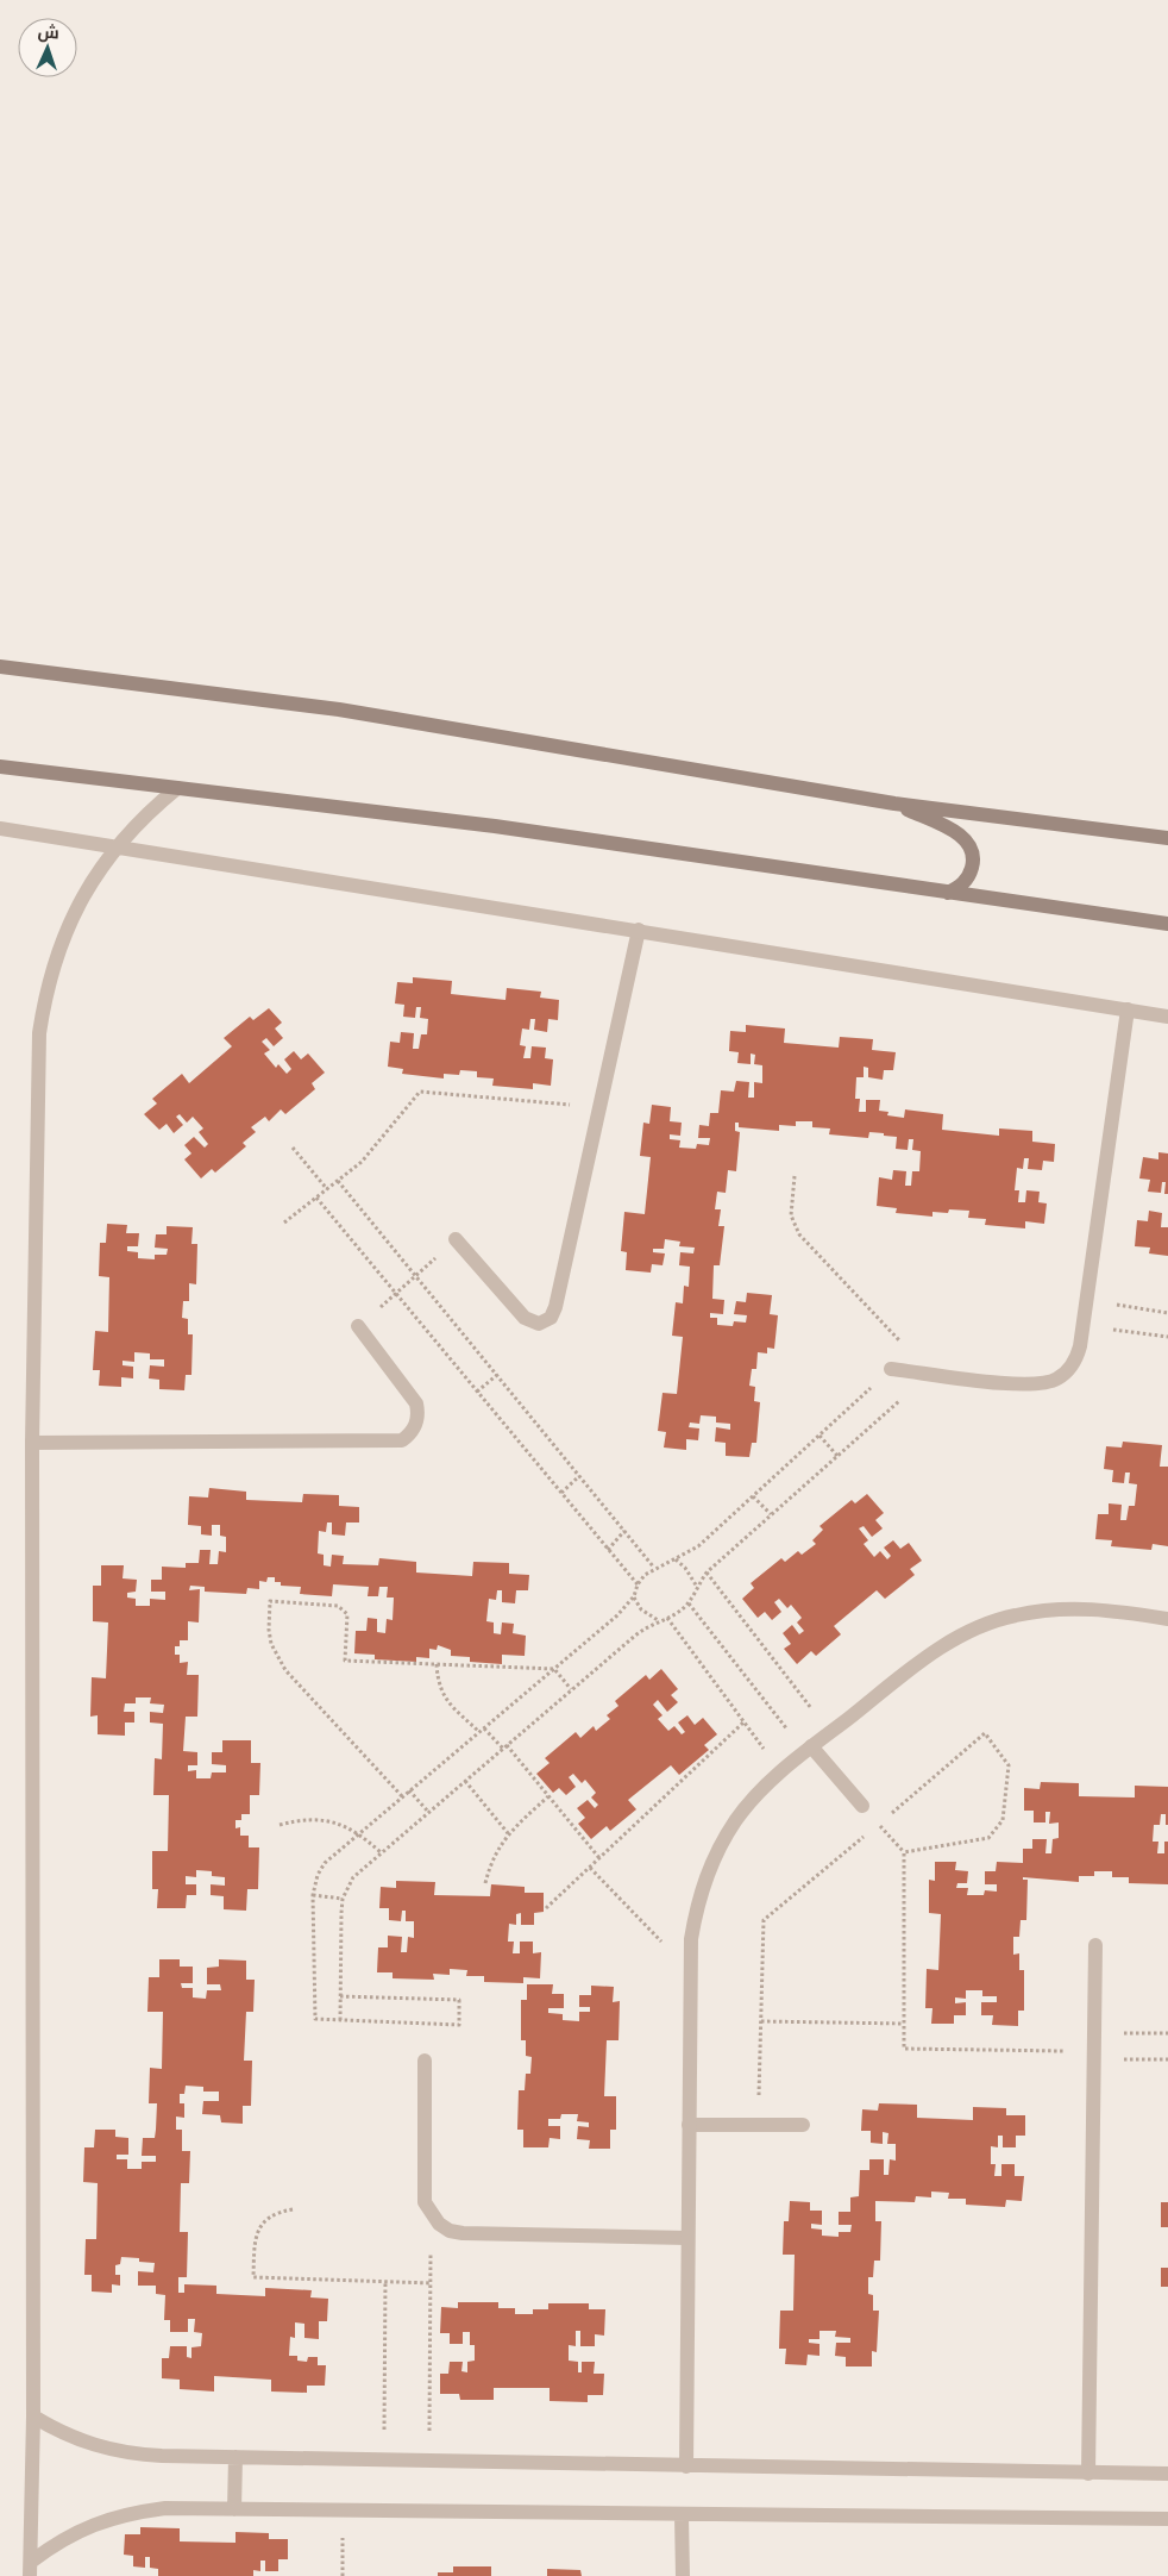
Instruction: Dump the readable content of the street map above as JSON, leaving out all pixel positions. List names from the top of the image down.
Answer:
{
  "north": "top"
}
